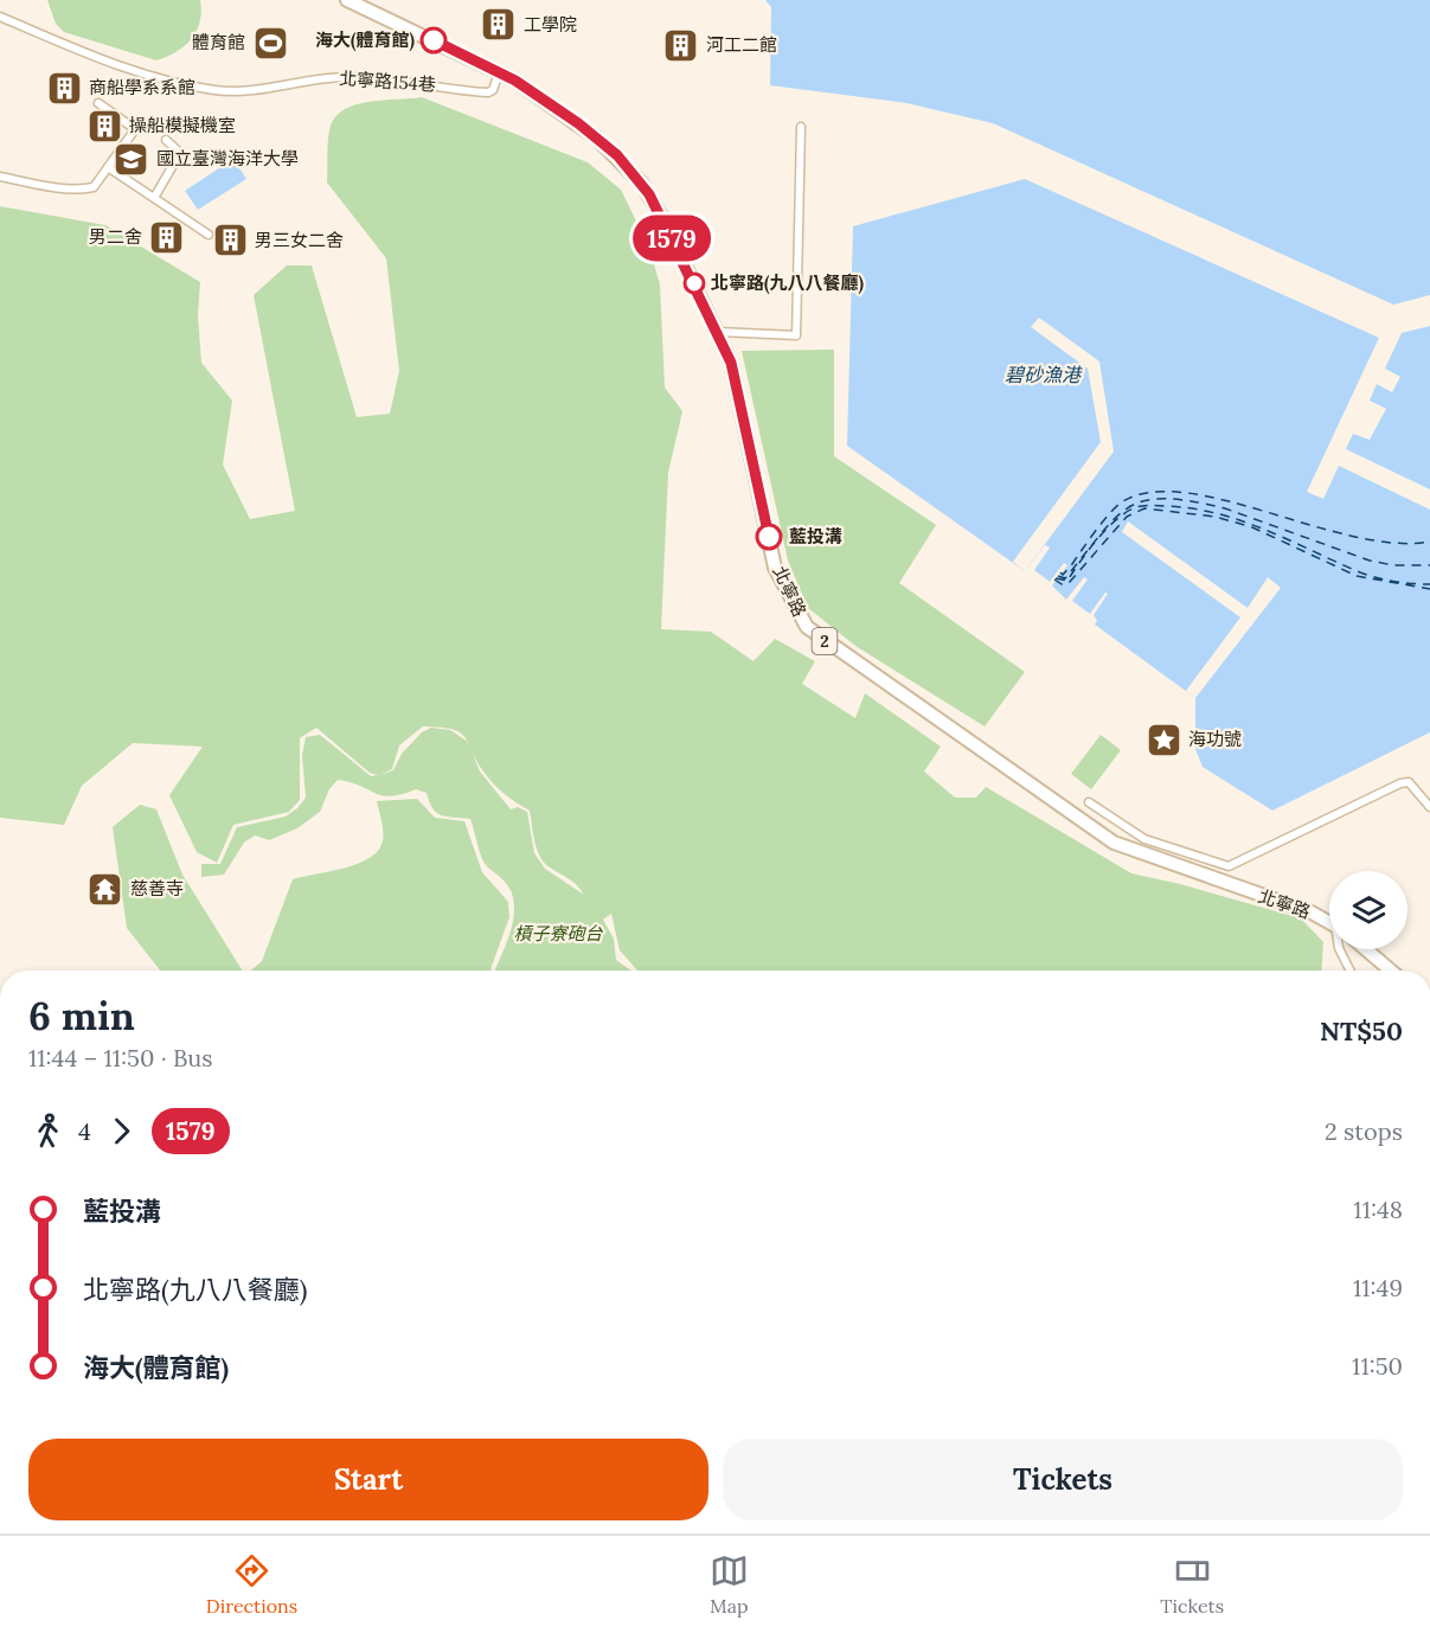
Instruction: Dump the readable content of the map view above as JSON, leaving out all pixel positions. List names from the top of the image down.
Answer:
{
  "streets": {
    "main road": ["北寧路", "2"],
    "street": ["北寧路154巷"]
  },
  "crossings": [
    ["北寧路154巷", "北寧路"]
  ],
  "water": ["碧砂漁港"],
  "parks": ["槓子寮砲台"],
  "places": {
    "building": [
      "工學院",
      "河工二館",
      "商船學系系館",
      "操船模擬機室",
      "男二舍",
      "男三女二舍"
    ],
    "other": ["海大(體育館)", "北寧路(九八八餐廳)", "藍投溝"],
    "sports": ["體育館"],
    "school or university": ["國立臺灣海洋大學"],
    "place": ["海功號"],
    "temple": ["慈善寺"]
  },
  "lines": ["bus line 1579"],
  "page": {
    "on_map": "1579",
    "heading": ["6 min", "11:44 – 11:50 · Bus", "NT$50"],
    "legs": ["4", "1579", "2 stops"],
    "list": [
      {
        "name": "藍投溝",
        "value": "11:48"
      },
      {
        "name": "北寧路(九八八餐廳)",
        "value": "11:49"
      },
      {
        "name": "海大(體育館)",
        "value": "11:50"
      }
    ],
    "buttons": ["Start", "Tickets"],
    "tabs": ["Directions", "Map", "Tickets"]
  }
}
